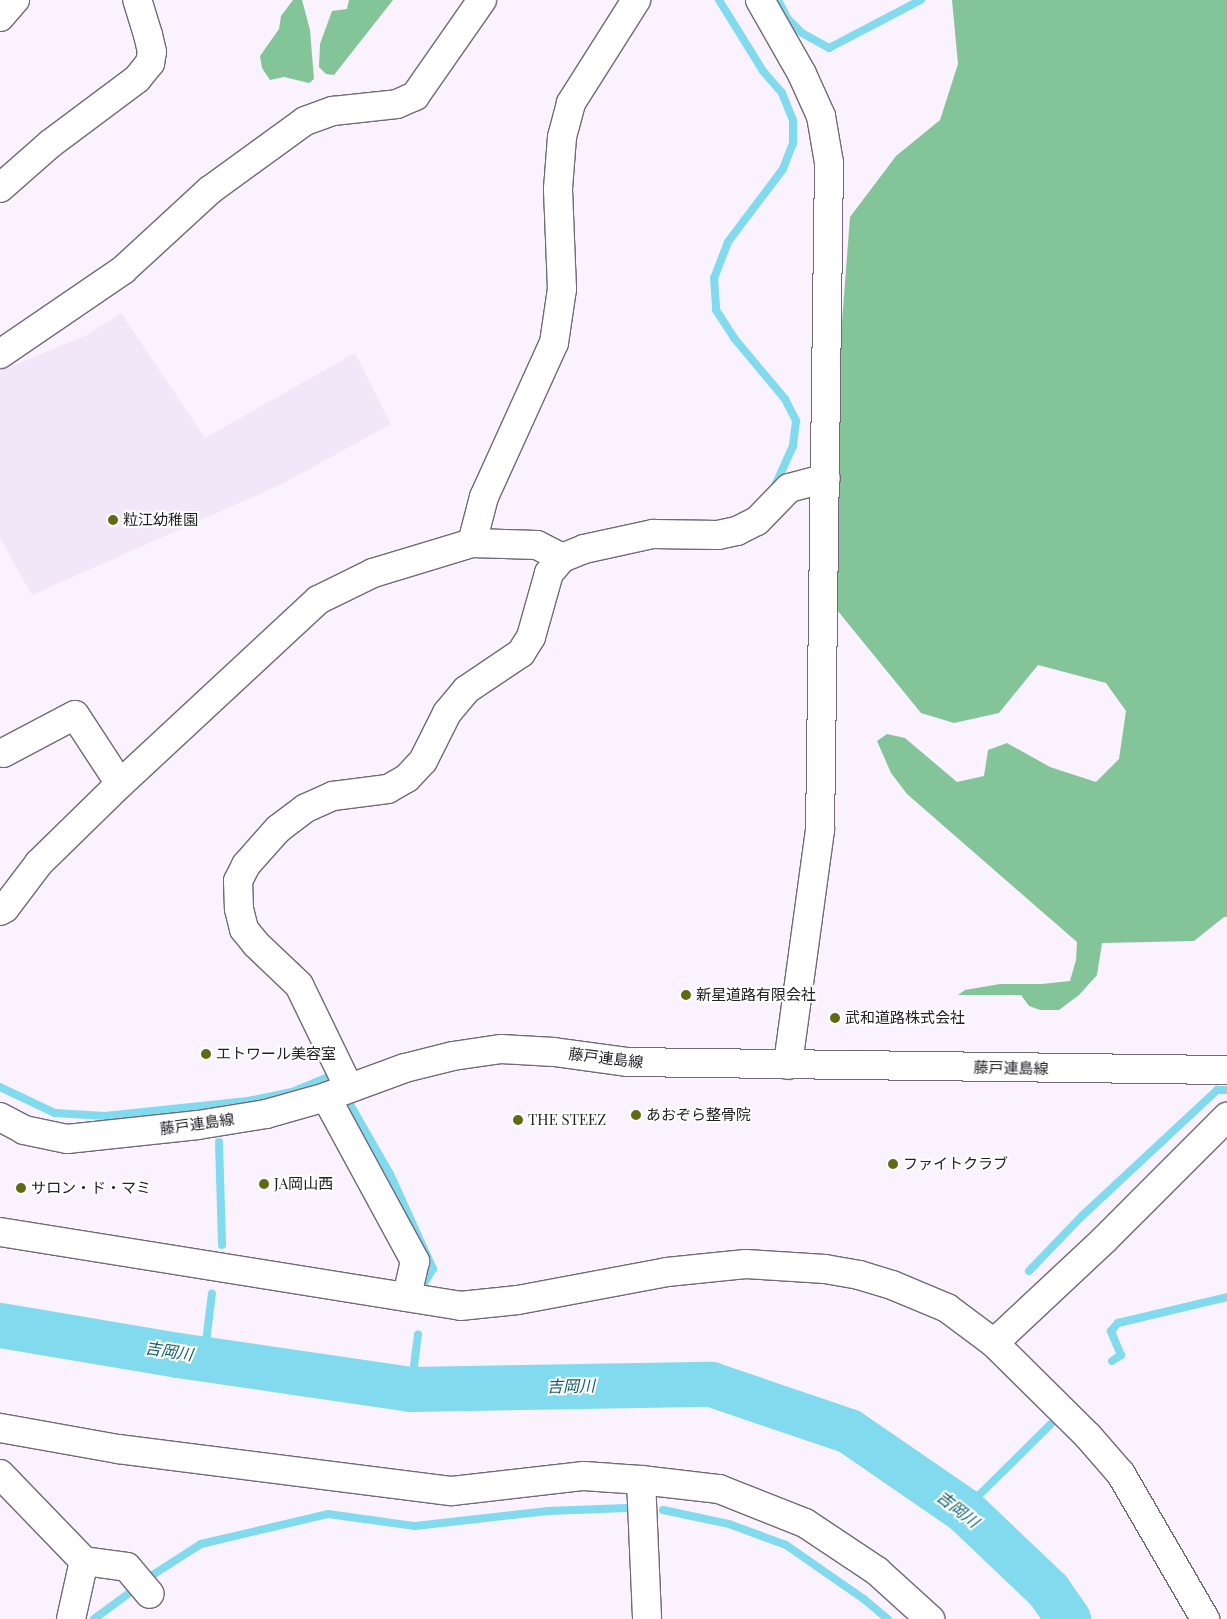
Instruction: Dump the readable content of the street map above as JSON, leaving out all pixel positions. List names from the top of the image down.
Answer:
{
  "streets": {
    "street": ["藤戸連島線"]
  },
  "water": ["吉岡川"],
  "places": [
    "粒江幼稚園",
    "新星道路有限会社",
    "武和道路株式会社",
    "エトワール美容室",
    "あおぞら整骨院",
    "THE STEEZ",
    "ファイトクラブ",
    "JA岡山西",
    "サロン・ド・マミ"
  ]
}
